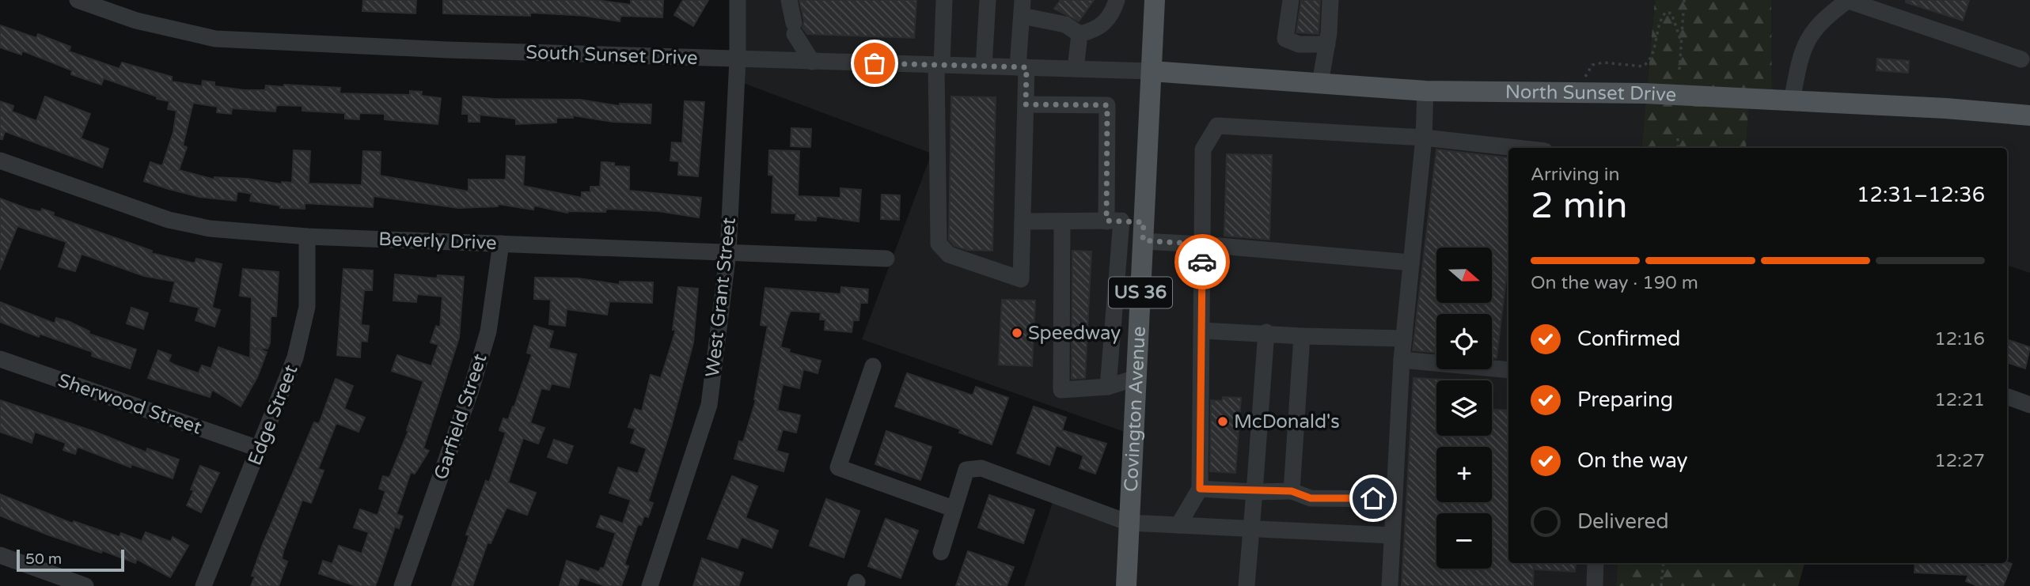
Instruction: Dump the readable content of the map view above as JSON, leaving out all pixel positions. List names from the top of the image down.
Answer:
{
  "streets": {
    "main road": ["North Sunset Drive", "US 36", "Covington Avenue"],
    "street": [
      "South Sunset Drive",
      "Beverly Drive",
      "West Grant Street",
      "Sherwood Street",
      "Edge Street",
      "Garfield Street"
    ]
  },
  "crossings": [
    ["South Sunset Drive", "North Sunset Drive"],
    ["South Sunset Drive", "West Grant Street"],
    ["South Sunset Drive", "Covington Avenue"],
    ["North Sunset Drive", "Covington Avenue"],
    ["Beverly Drive", "West Grant Street"],
    ["Beverly Drive", "Edge Street"],
    ["Beverly Drive", "Garfield Street"],
    ["Sherwood Street", "Edge Street"]
  ],
  "places": ["Speedway", "McDonald's"],
  "scale_bar": "50 m",
  "north": "right",
  "page": {
    "heading": ["2 min", "Arriving in", "12:31–12:36"],
    "bar": "On the way · 190 m",
    "map_buttons": ["+", "−"],
    "list": [
      ["Confirmed", "12:16"],
      ["Preparing", "12:21"],
      ["On the way", "12:27"],
      "Delivered"
    ],
    "scale": "50 m"
  }
}
